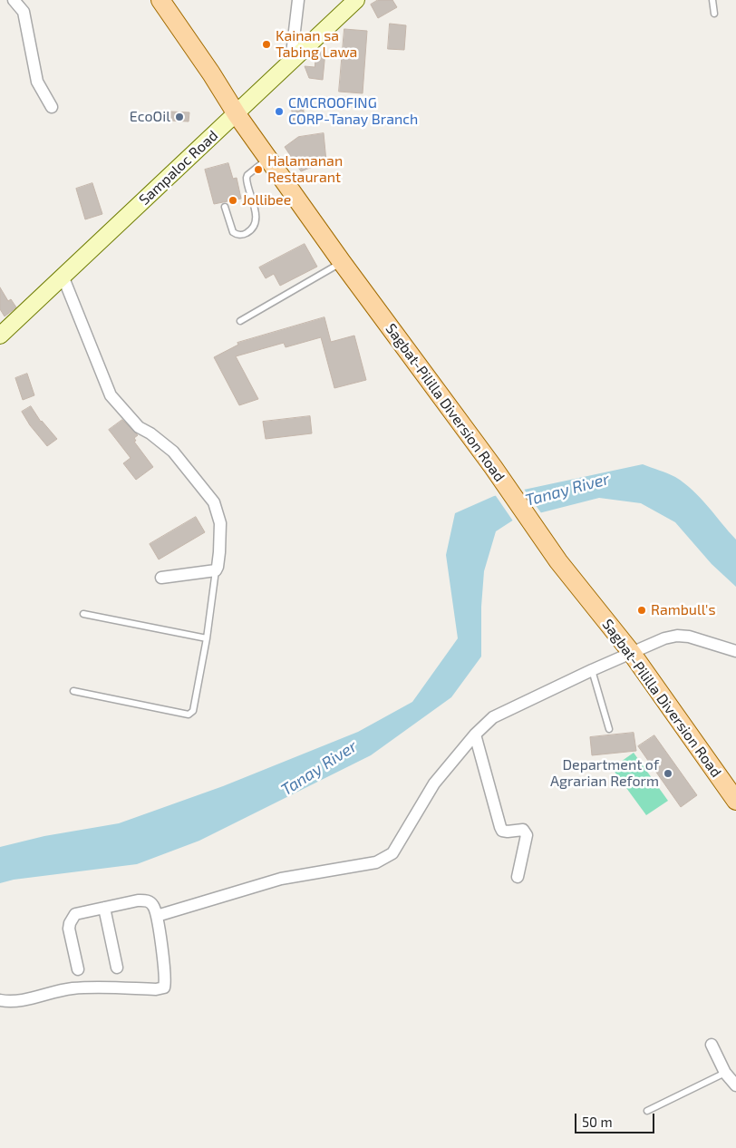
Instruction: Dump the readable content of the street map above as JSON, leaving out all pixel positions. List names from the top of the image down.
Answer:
{
  "streets": {
    "main road": ["Sampaloc Road", "Sagbat-Pililla Diversion Road"]
  },
  "crossings": [
    ["Sampaloc Road", "Sagbat-Pililla Diversion Road"]
  ],
  "water": ["Tanay River"],
  "places": [
    "Kainan sa Tabing Lawa",
    "CMCROOFING CORP-Tanay Branch",
    "EcoOil",
    "Halamanan Restaurant",
    "Jollibee",
    "Rambull's",
    "Department of Agrarian Reform"
  ],
  "scale_bar": "50 m"
}
